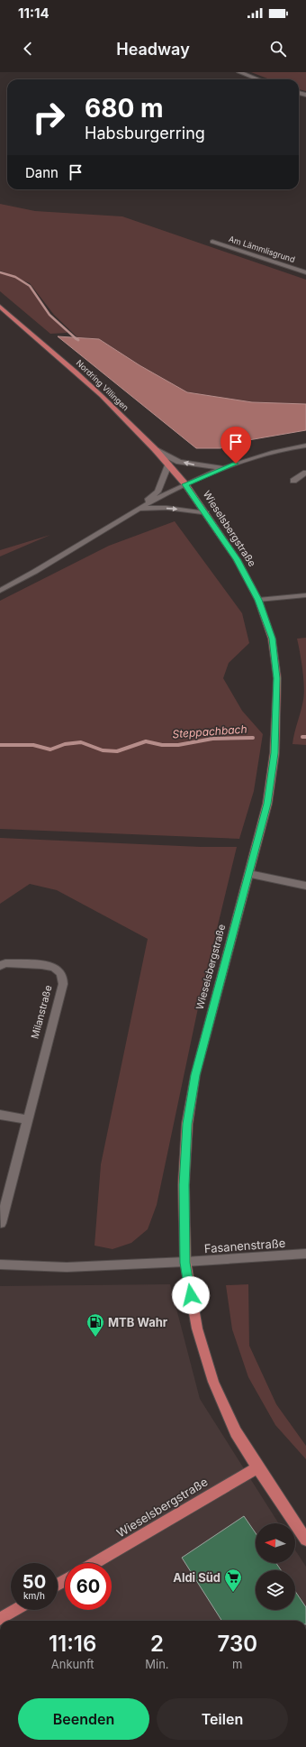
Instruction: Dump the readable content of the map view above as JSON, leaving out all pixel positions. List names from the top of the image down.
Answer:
{
  "streets": {
    "main road": ["Nordring Villingen", "Wieselsbergstraße"],
    "street": ["Am Lämmlisgrund", "Milanstraße", "Fasanenstraße"]
  },
  "crossings": [
    ["Nordring Villingen", "Wieselsbergstraße"],
    ["Wieselsbergstraße", "Fasanenstraße"]
  ],
  "water": ["Steppachbach"],
  "places": {
    "fuel station": ["MTB Wahr"],
    "supermarket": ["Aldi Süd"]
  },
  "north": "left",
  "page": {
    "status": "11:14",
    "header": "Headway",
    "turn": ["680 m", "Habsburgerring"],
    "then": "Dann",
    "speed": "50 km/h",
    "limit": "60",
    "eta": [
      "11:16",
      "Ankunft",
      "2",
      "Min.",
      "730",
      "m"
    ],
    "buttons": ["Beenden", "Teilen"]
  }
}
